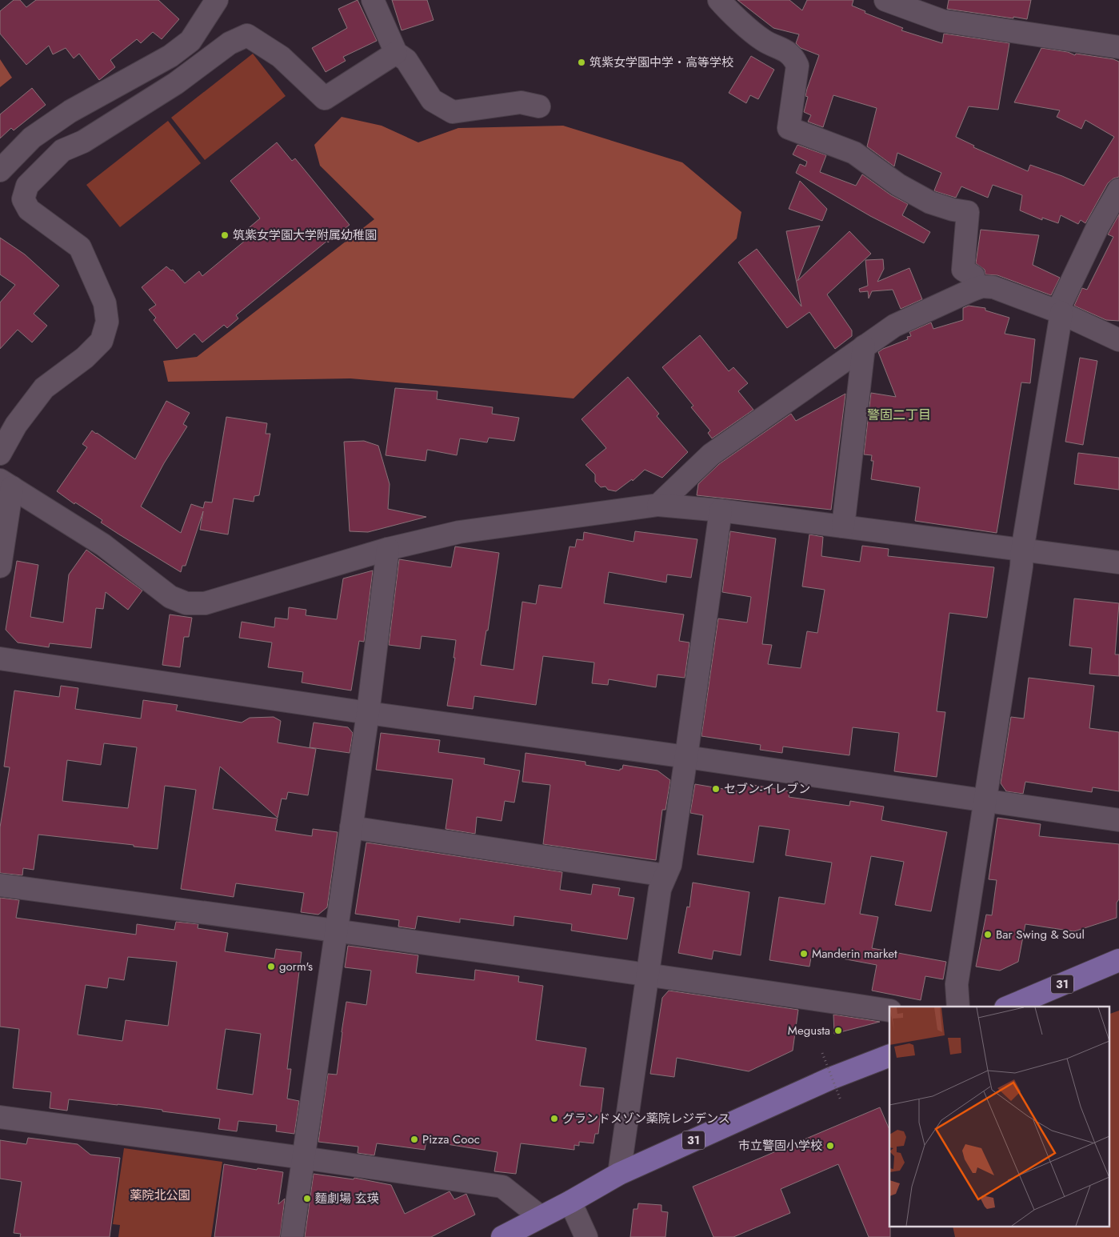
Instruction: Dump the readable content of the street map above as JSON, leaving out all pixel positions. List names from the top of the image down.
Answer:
{
  "streets": {
    "main road": ["31"]
  },
  "districts": ["警固二丁目"],
  "parks": ["薬院北公園"],
  "places": [
    "筑紫女学園中学・高等学校",
    "筑紫女学園大学附属幼稚園",
    "セブン-イレブン",
    "Bar Swing & Soul",
    "Manderin market",
    "gorm's",
    "Megusta",
    "グランドメゾン薬院レジデンス",
    "Pizza Cooc",
    "市立警固小学校",
    "麵劇場 玄瑛"
  ]
}
